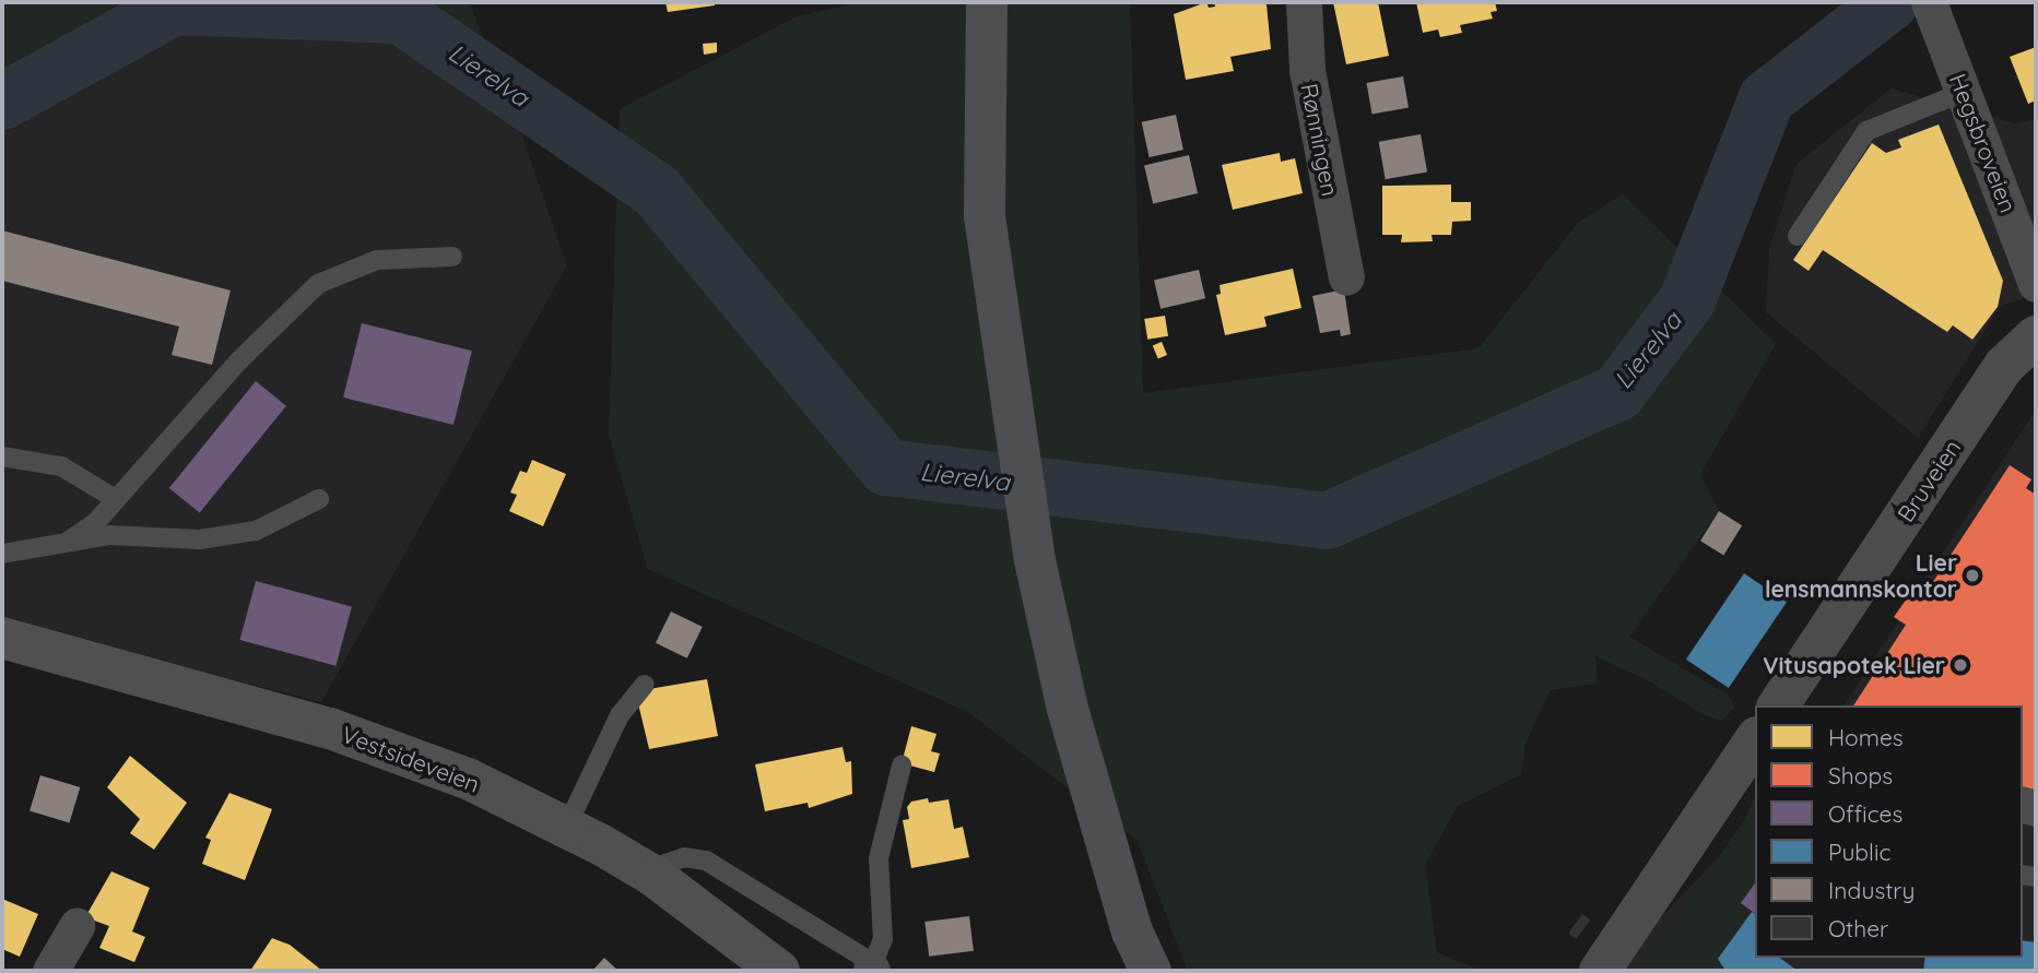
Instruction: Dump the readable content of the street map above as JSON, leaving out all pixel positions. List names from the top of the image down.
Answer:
{
  "streets": {
    "main road": ["Vestsideveien"],
    "street": ["Rønningen", "Hegsbroveien", "Bruveien"]
  },
  "water": ["Lierelva"],
  "places": ["Lier lensmannskontor", "Vitusapotek Lier"],
  "legend": [
    "Homes",
    "Shops",
    "Offices",
    "Public",
    "Industry",
    "Other"
  ]
}
